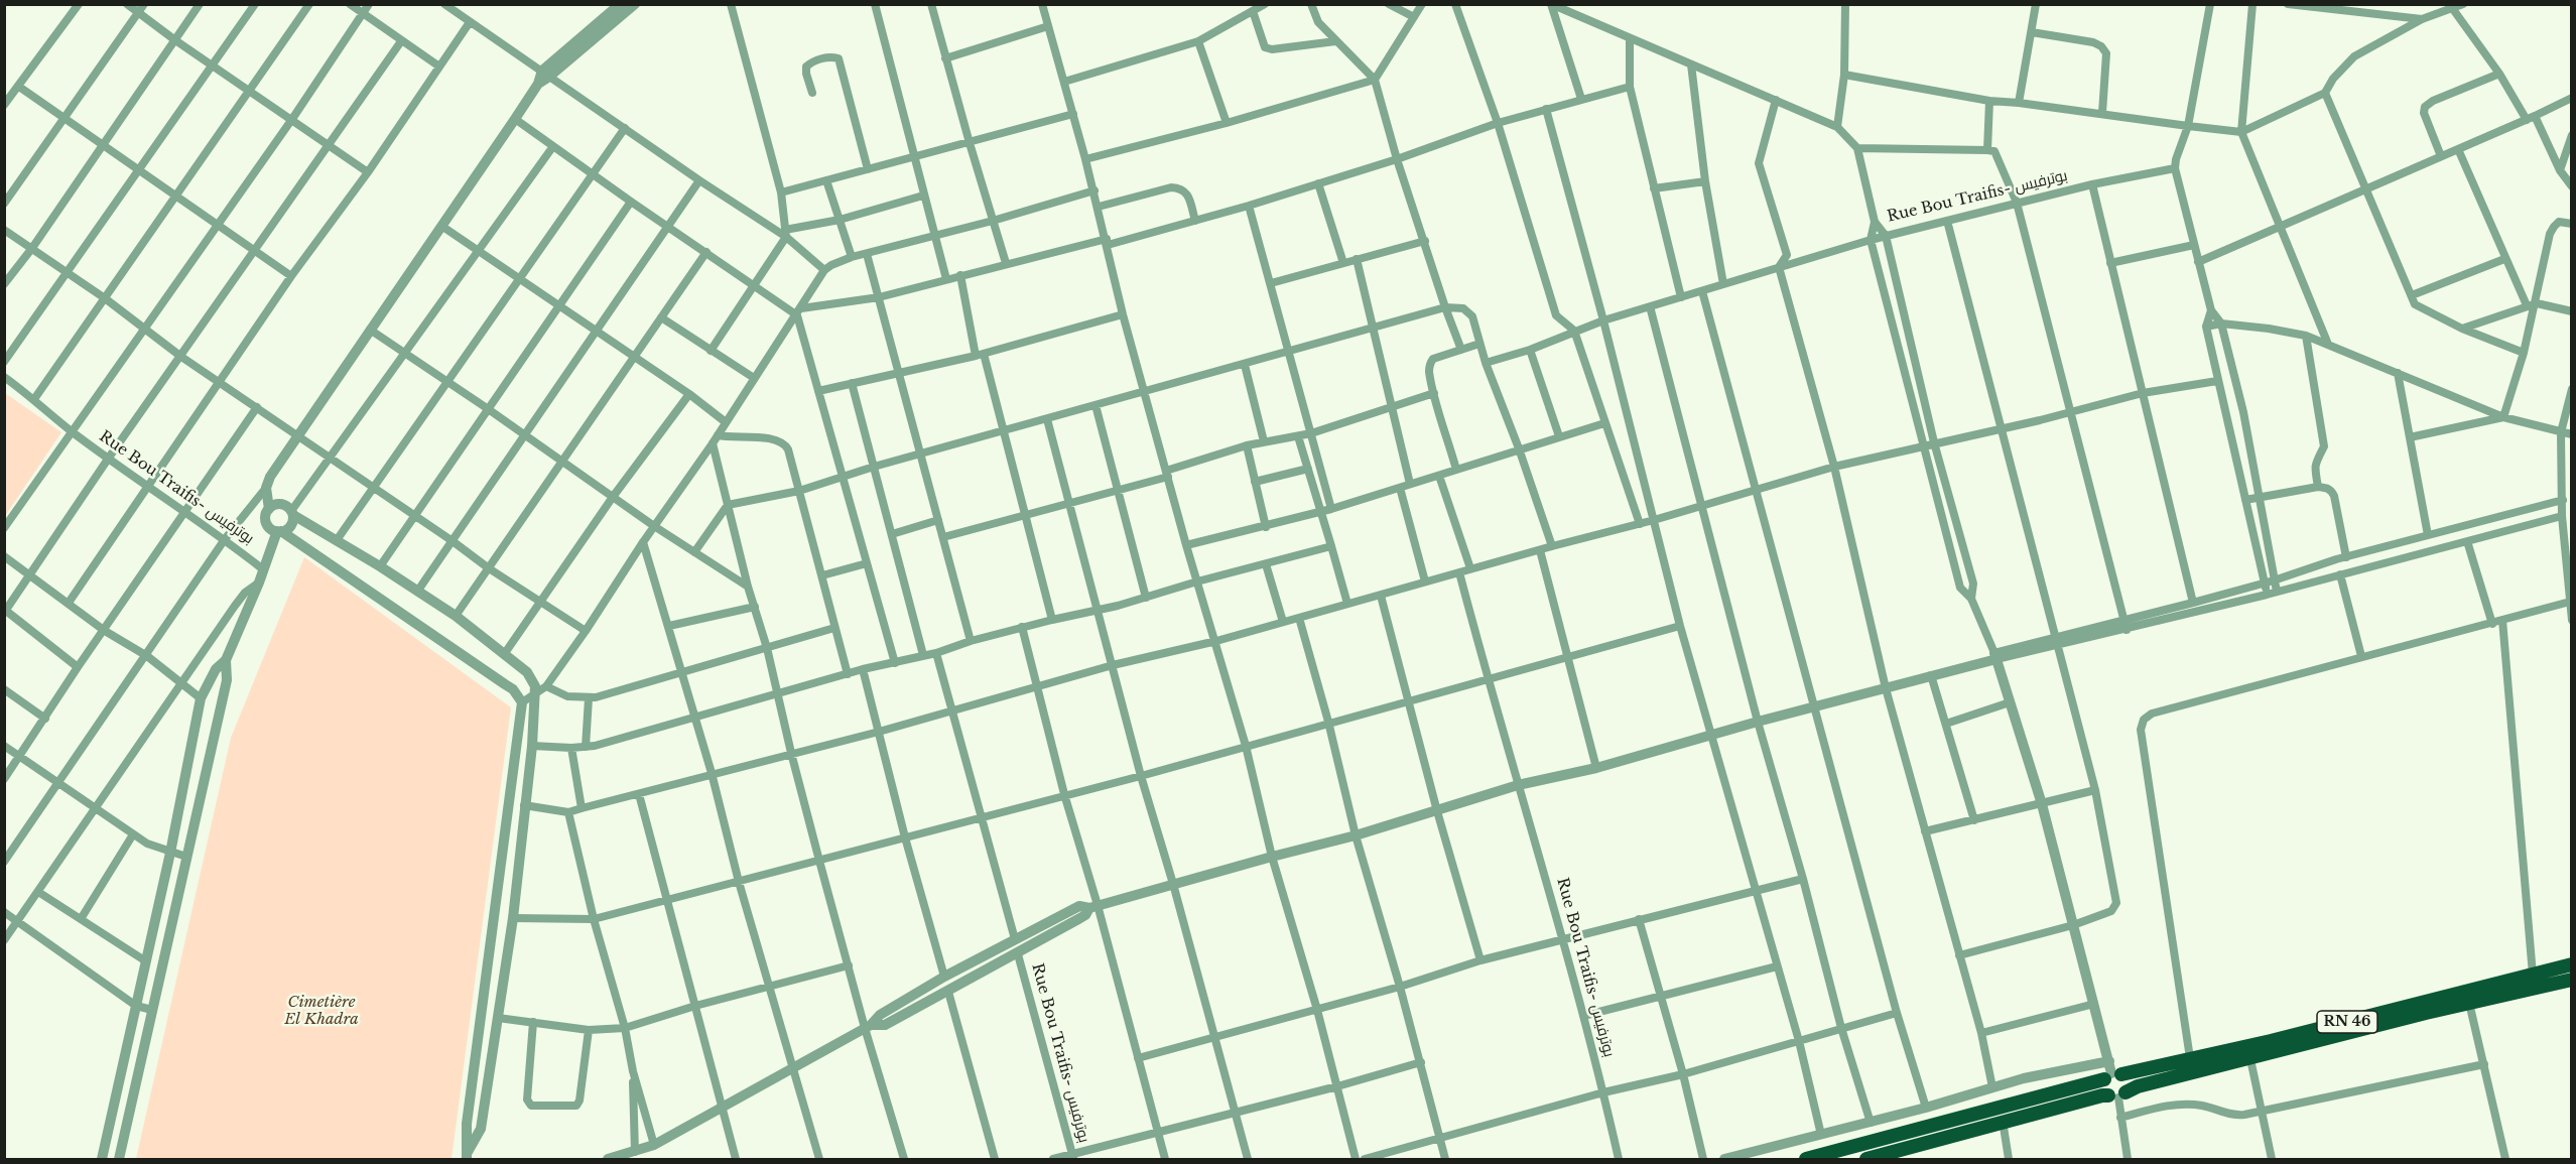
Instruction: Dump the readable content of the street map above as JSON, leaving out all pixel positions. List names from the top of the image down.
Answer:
{
  "streets": {
    "highway": ["RN 46"],
    "street": ["Rue Bou Traifis- بوترفيس"]
  },
  "parks": ["Cimetière El Khadra"]
}
